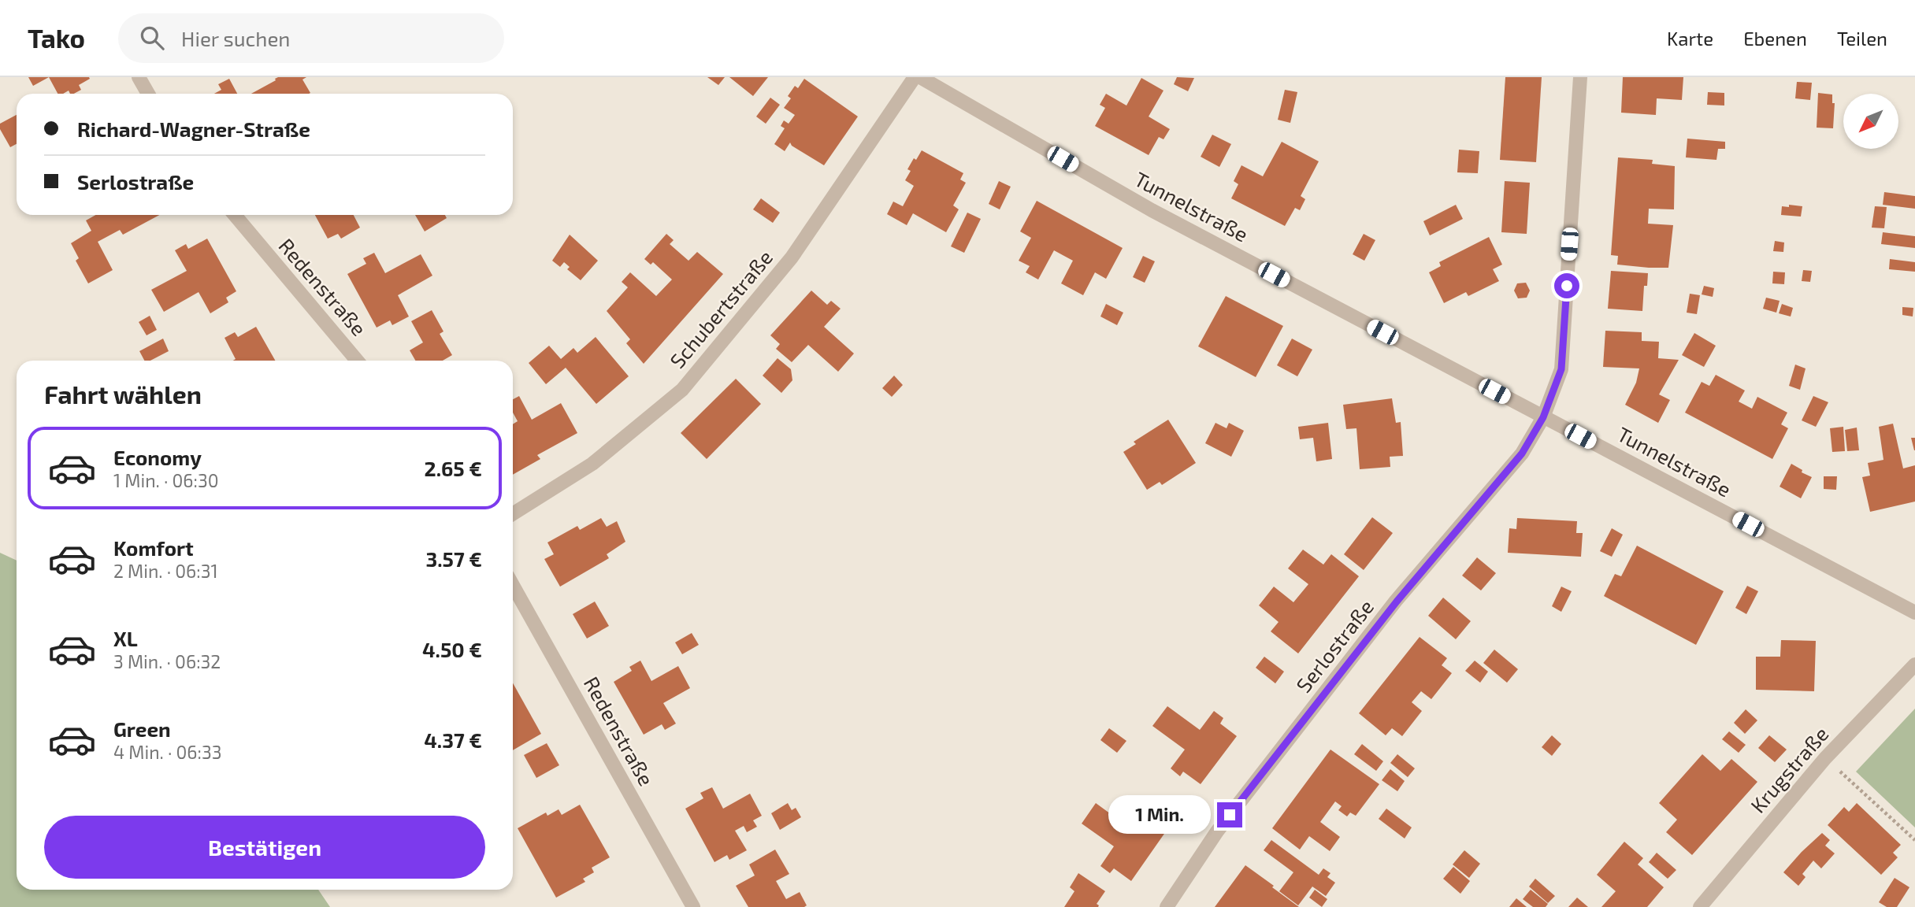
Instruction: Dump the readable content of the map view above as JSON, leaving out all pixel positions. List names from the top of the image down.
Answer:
{
  "streets": {
    "street": [
      "Tunnelstraße",
      "Redenstraße",
      "Schubertstraße",
      "Serlostraße",
      "Krugstraße"
    ]
  },
  "crossings": [
    ["Tunnelstraße", "Serlostraße"]
  ],
  "north": "bottom left",
  "page": {
    "header": "Tako",
    "search": "Hier suchen",
    "nav": ["Karte", "Ebenen", "Teilen"],
    "banner": ["Richard-Wagner-Straße", "Serlostraße"],
    "heading": "Fahrt wählen",
    "list": [
      {
        "name": "Economy",
        "note": "1 Min. · 06:30",
        "value": "2.65 €"
      },
      {
        "name": "Komfort",
        "note": "2 Min. · 06:31",
        "value": "3.57 €"
      },
      {
        "name": "XL",
        "note": "3 Min. · 06:32",
        "value": "4.50 €"
      },
      {
        "name": "Green",
        "note": "4 Min. · 06:33",
        "value": "4.37 €"
      }
    ],
    "bubble": "1 Min.",
    "buttons": "Bestätigen"
  }
}
